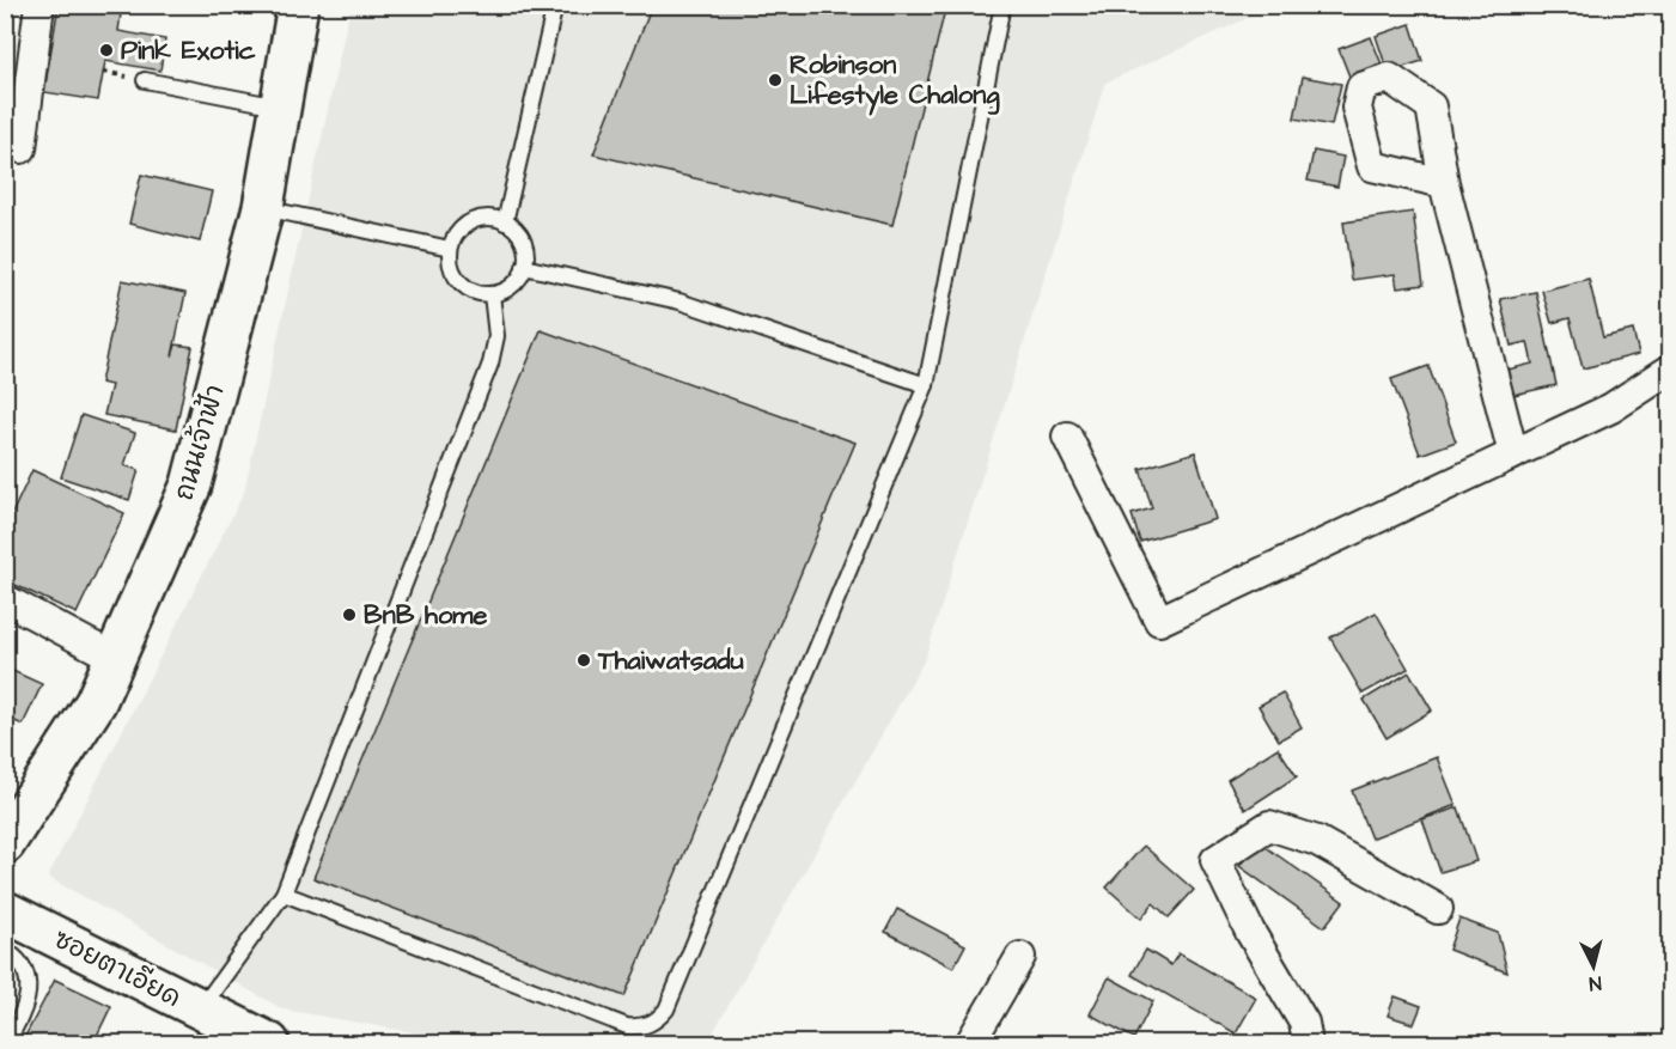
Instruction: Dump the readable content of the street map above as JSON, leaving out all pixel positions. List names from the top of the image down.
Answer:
{
  "streets": {
    "main road": ["ถนนเจ้าฟ้า", "ซอยตาเอียด"]
  },
  "places": [
    "Pink Exotic",
    "Robinson Lifestyle Chalong",
    "BnB home",
    "Thaiwatsadu"
  ],
  "north": "bottom"
}
